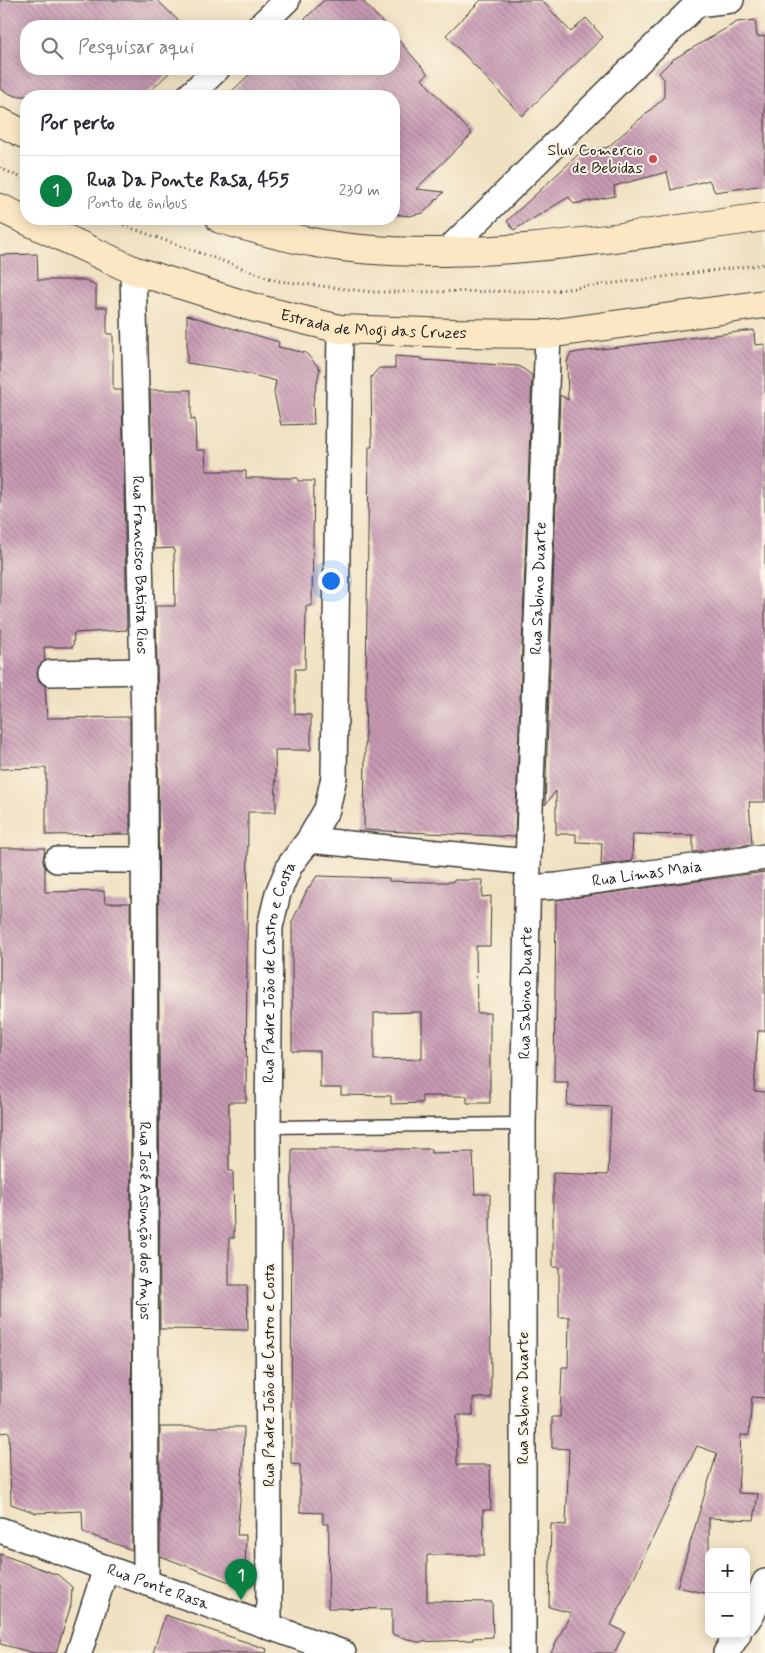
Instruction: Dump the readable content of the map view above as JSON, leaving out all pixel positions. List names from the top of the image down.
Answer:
{
  "streets": {
    "main road": ["Estrada de Mogi das Cruzes"],
    "street": [
      "Rua Francisco Batista Rios",
      "Rua Sabino Duarte",
      "Rua Limas Maia",
      "Rua Padre João de Castro e Costa",
      "Rua José Assunção dos Anjos",
      "Rua Ponte Rasa"
    ]
  },
  "crossings": [
    ["Estrada de Mogi das Cruzes", "Rua Francisco Batista Rios"],
    ["Estrada de Mogi das Cruzes", "Rua Sabino Duarte"],
    ["Estrada de Mogi das Cruzes", "Rua Padre João de Castro e Costa"],
    ["Rua Francisco Batista Rios", "Rua José Assunção dos Anjos"],
    ["Rua Sabino Duarte", "Rua Limas Maia"],
    ["Rua Padre João de Castro e Costa", "Rua Ponte Rasa"],
    ["Rua José Assunção dos Anjos", "Rua Ponte Rasa"]
  ],
  "places": ["Sluv Comercio de Bebidas"],
  "page": {
    "search": "Pesquisar aqui",
    "heading": "Por perto",
    "list": [
      {
        "mark": "1",
        "name": "Rua Da Ponte Rasa, 455",
        "note": "Ponto de ônibus",
        "value": "230 m"
      }
    ],
    "map_buttons": ["+", "−"],
    "pins": "1"
  }
}
